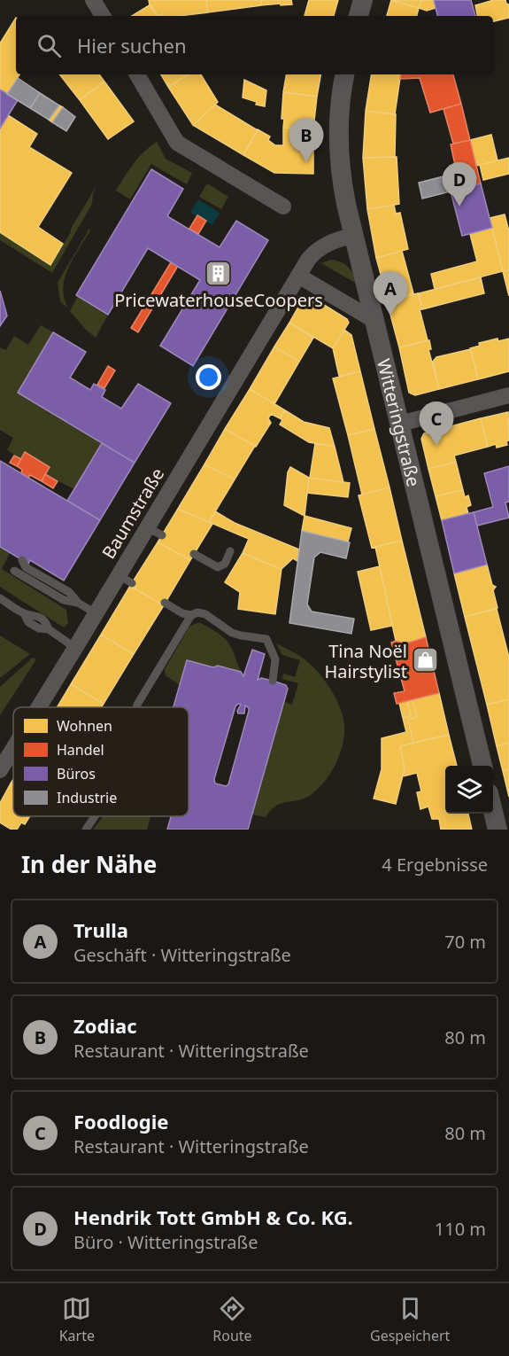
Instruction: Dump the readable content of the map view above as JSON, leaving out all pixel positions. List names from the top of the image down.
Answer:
{
  "streets": {
    "street": ["Witteringstraße", "Baumstraße"]
  },
  "crossings": [
    ["Witteringstraße", "Baumstraße"]
  ],
  "places": {
    "building": ["PricewaterhouseCoopers"],
    "shop": ["Tina Noël Hairstylist"]
  },
  "legend": [
    "Wohnen",
    "Handel",
    "Büros",
    "Industrie"
  ],
  "page": {
    "search": "Hier suchen",
    "pins": [
      "B",
      "D",
      "A",
      "C"
    ],
    "heading": ["In der Nähe", "4 Ergebnisse"],
    "list": [
      {
        "mark": "A",
        "name": "Trulla",
        "note": "Geschäft · Witteringstraße",
        "value": "70 m"
      },
      {
        "mark": "B",
        "name": "Zodiac",
        "note": "Restaurant · Witteringstraße",
        "value": "80 m"
      },
      {
        "mark": "C",
        "name": "Foodlogie",
        "note": "Restaurant · Witteringstraße",
        "value": "80 m"
      },
      {
        "mark": "D",
        "name": "Hendrik Tott GmbH & Co. KG.",
        "note": "Büro · Witteringstraße",
        "value": "110 m"
      }
    ],
    "nav": ["Karte", "Route", "Gespeichert"]
  }
}
